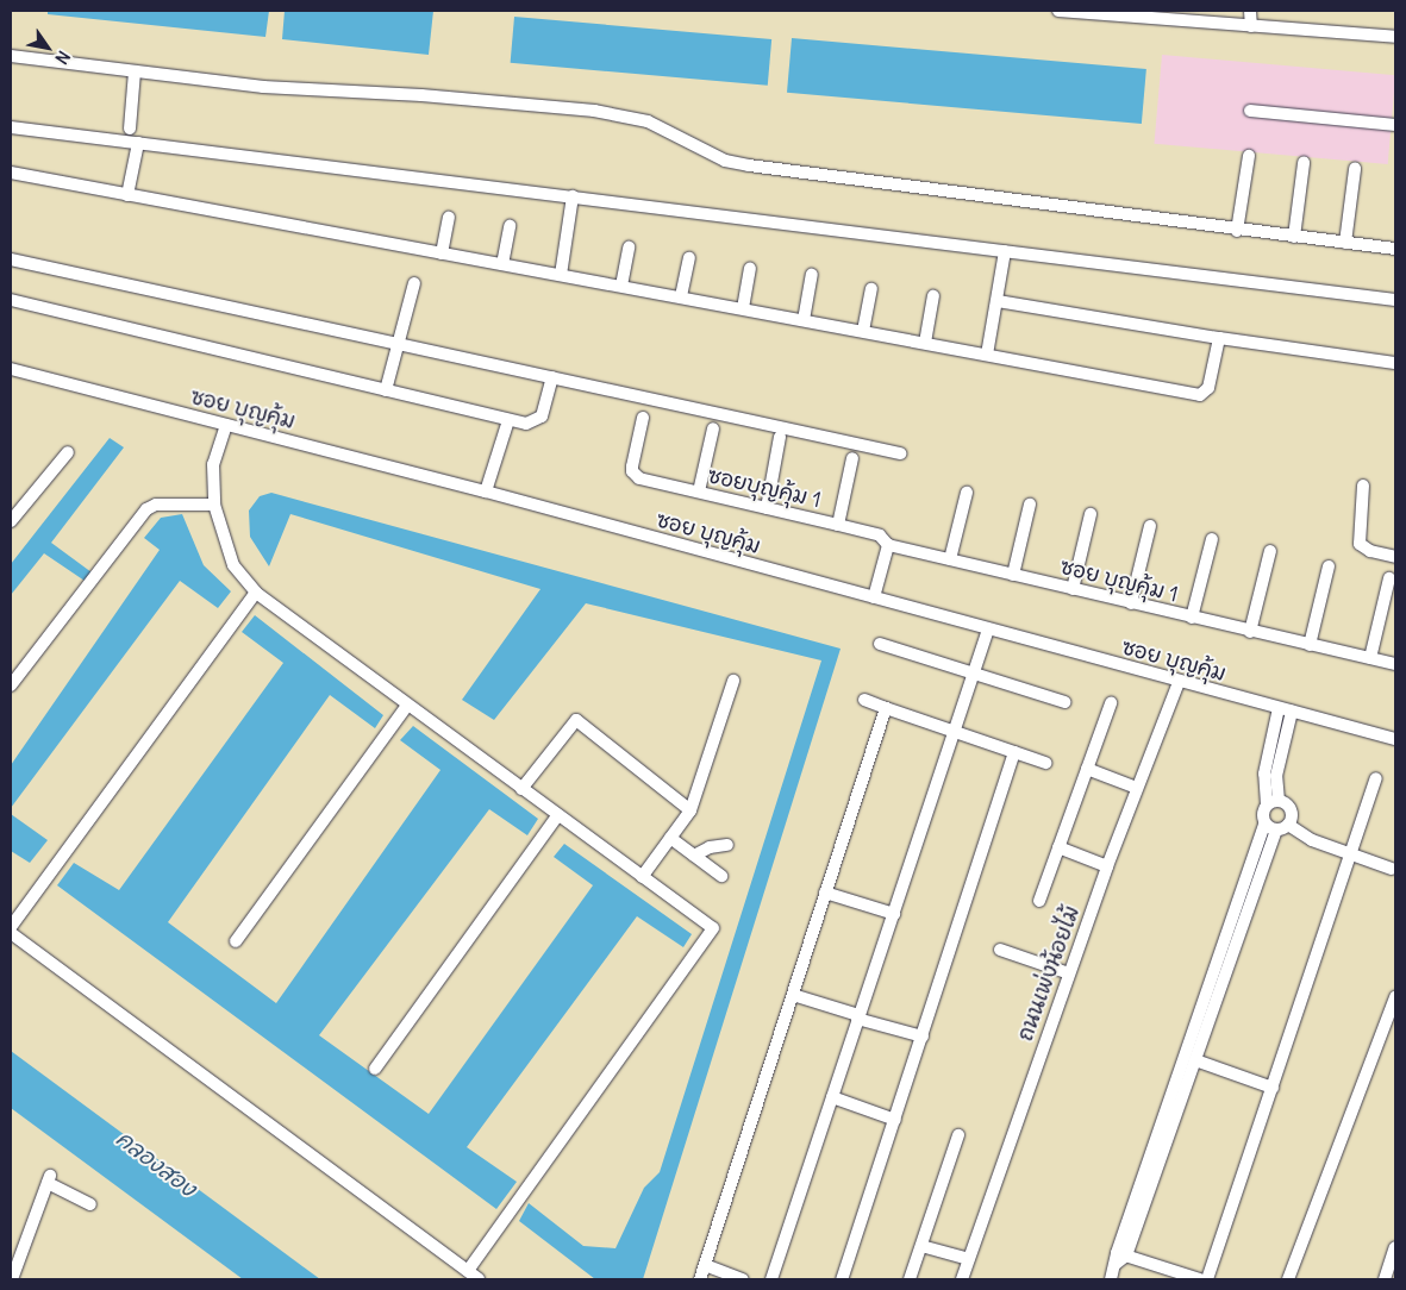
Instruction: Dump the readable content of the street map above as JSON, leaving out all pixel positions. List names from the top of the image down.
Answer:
{
  "streets": {
    "street": [
      "ซอย บุญคุ้ม",
      "ซอยบุญคุ้ม 1",
      "ซอย บุญคุ้ม 1",
      "ถนนเพ่งน้อยไม้"
    ]
  },
  "crossings": [
    ["ซอย บุญคุ้ม", "ถนนเพ่งน้อยไม้"],
    ["ซอยบุญคุ้ม 1", "ซอย บุญคุ้ม 1"]
  ],
  "water": ["คลองสอง"],
  "north": "bottom right"
}
